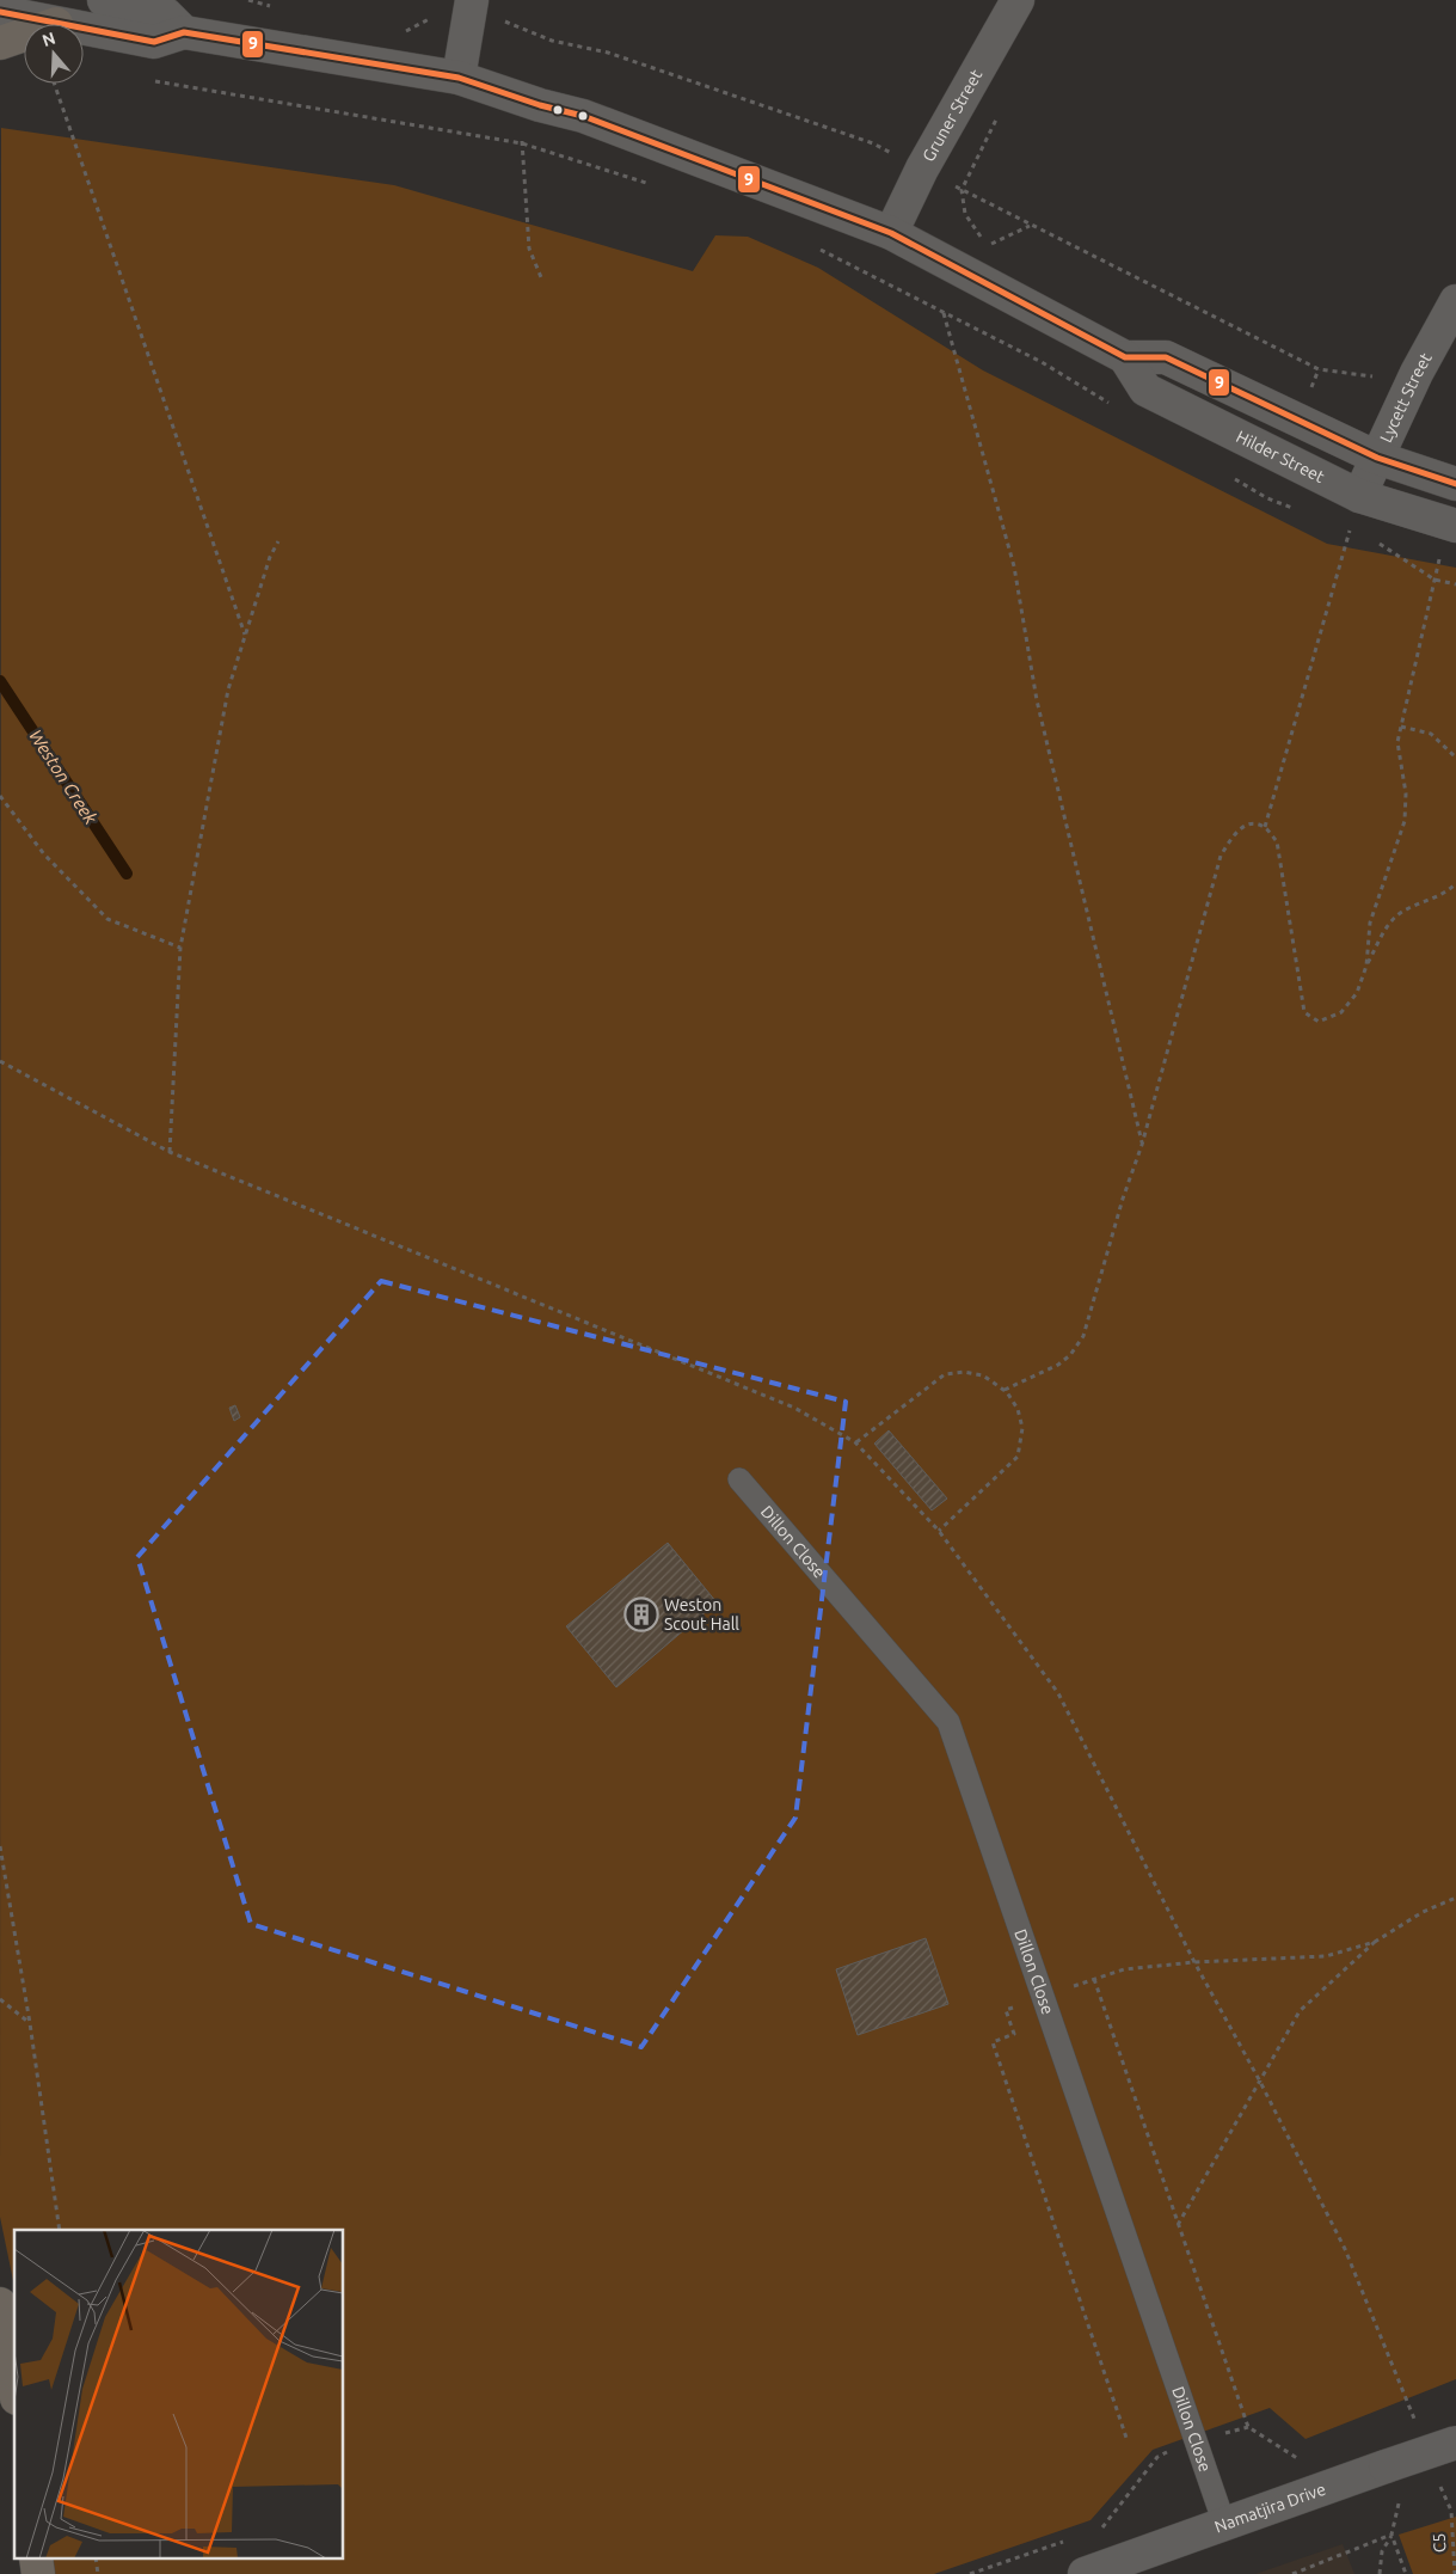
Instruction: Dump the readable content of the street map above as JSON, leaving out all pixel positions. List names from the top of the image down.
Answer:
{
  "streets": {
    "street": [
      "Gruner Street",
      "Lycett Street",
      "Hilder Street",
      "Namatjira Drive"
    ],
    "lane": ["Dillon Close"],
    "path": ["C5"]
  },
  "crossings": [
    ["Lycett Street", "Hilder Street"],
    ["Dillon Close", "Namatjira Drive"]
  ],
  "water": ["Weston Creek"],
  "places": {
    "building": ["Weston Scout Hall"]
  },
  "lines": ["transit line 9"],
  "north": "top"
}
